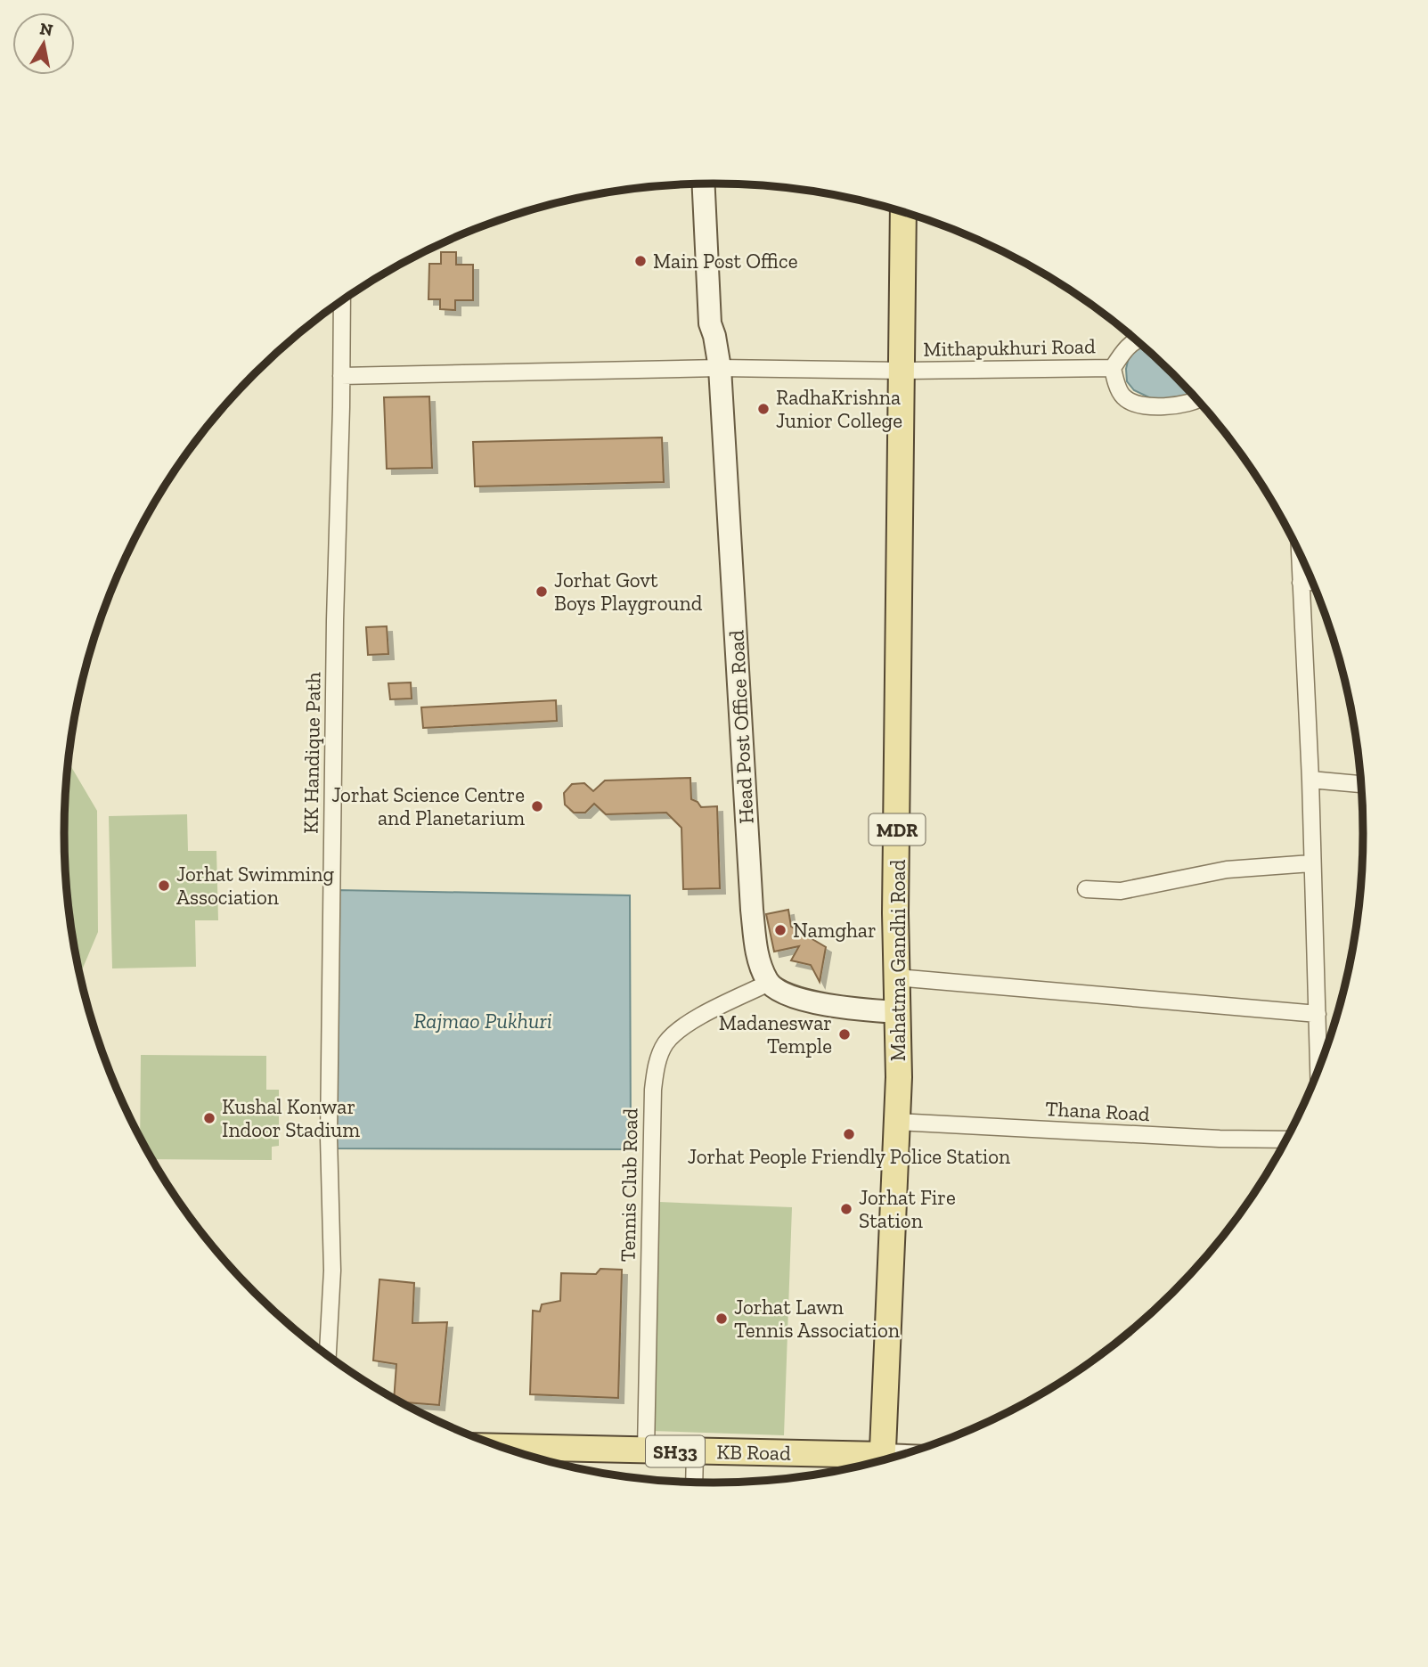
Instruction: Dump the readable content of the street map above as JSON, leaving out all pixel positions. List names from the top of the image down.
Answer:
{
  "streets": {
    "main road": [
      "MDR",
      "Mahatma Gandhi Road",
      "SH33",
      "KB Road"
    ],
    "street": [
      "Mithapukhuri Road",
      "Head Post Office Road",
      "KK Handique Path",
      "Thana Road",
      "Tennis Club Road"
    ]
  },
  "crossings": [
    ["Mithapukhuri Road", "Head Post Office Road"],
    ["Mithapukhuri Road", "KK Handique Path"],
    ["Mithapukhuri Road", "Mahatma Gandhi Road"],
    ["Head Post Office Road", "Tennis Club Road"],
    ["Mahatma Gandhi Road", "Thana Road"],
    ["Tennis Club Road", "KB Road"]
  ],
  "water": ["Rajmao Pukhuri"],
  "places": [
    "Main Post Office",
    "RadhaKrishna Junior College",
    "Jorhat Govt Boys Playground",
    "Jorhat Science Centre and Planetarium",
    "Jorhat Swimming Association",
    "Namghar",
    "Madaneswar Temple",
    "Kushal Konwar Indoor Stadium",
    "Jorhat People Friendly Police Station",
    "Jorhat Fire Station",
    "Jorhat Lawn Tennis Association"
  ],
  "north": "top"
}
